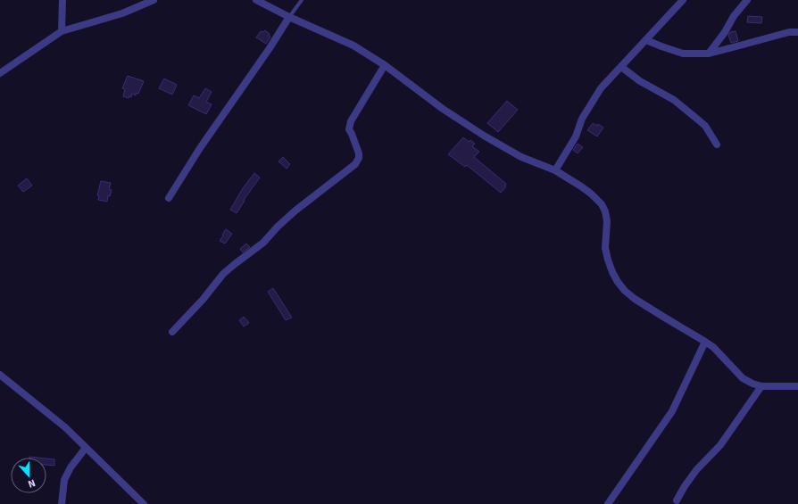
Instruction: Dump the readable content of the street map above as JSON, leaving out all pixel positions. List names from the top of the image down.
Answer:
{
  "north": "bottom"
}
